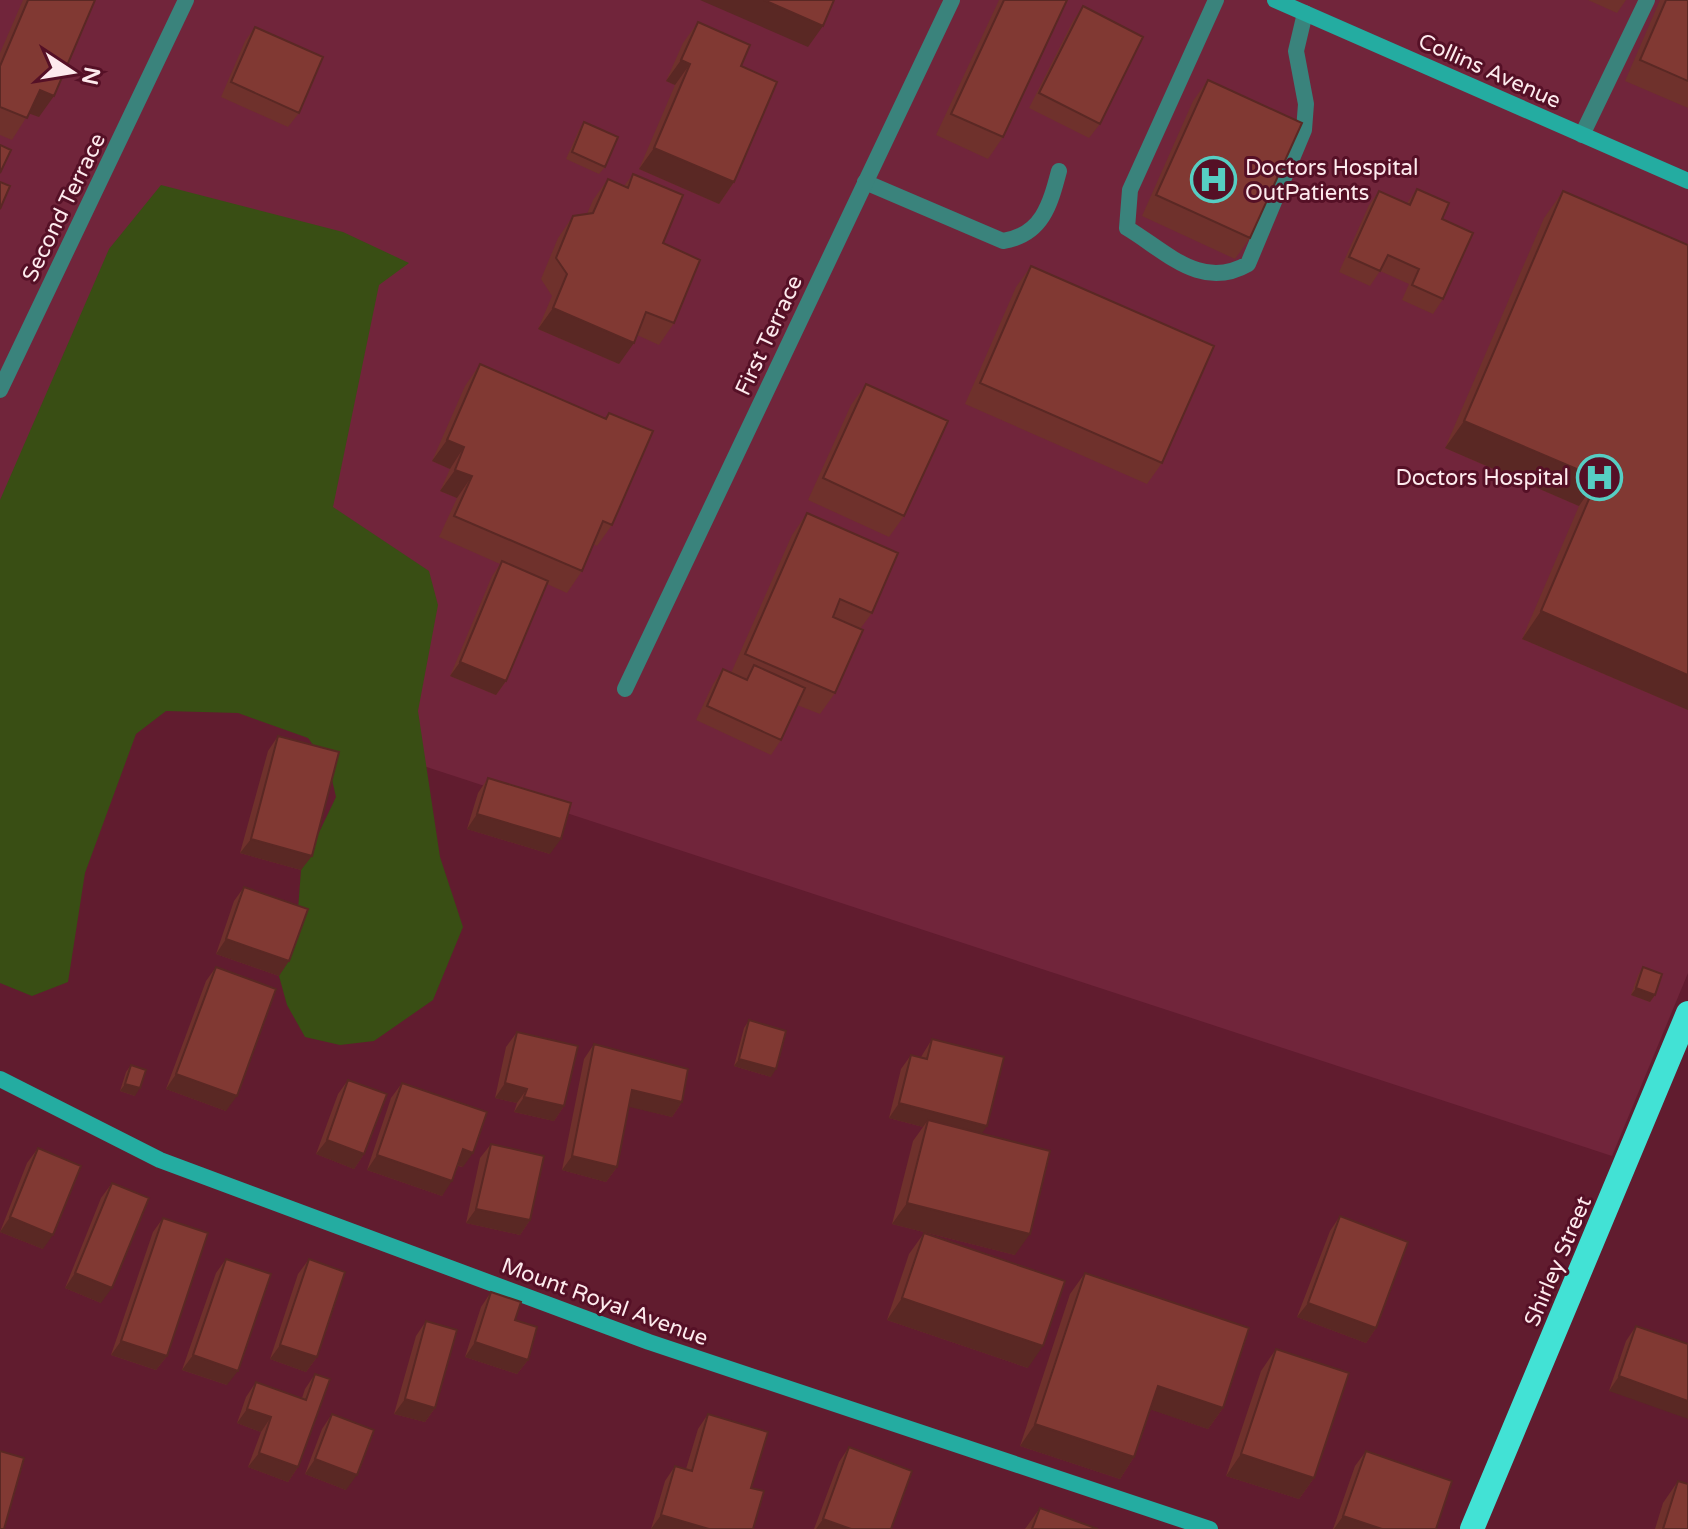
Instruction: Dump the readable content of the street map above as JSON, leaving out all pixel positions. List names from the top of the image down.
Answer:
{
  "streets": {
    "highway": ["Shirley Street"],
    "street": [
      "Collins Avenue",
      "Second Terrace",
      "First Terrace",
      "Mount Royal Avenue"
    ]
  },
  "places": {
    "hospital": ["Doctors Hospital OutPatients", "Doctors Hospital"]
  },
  "north": "right"
}
